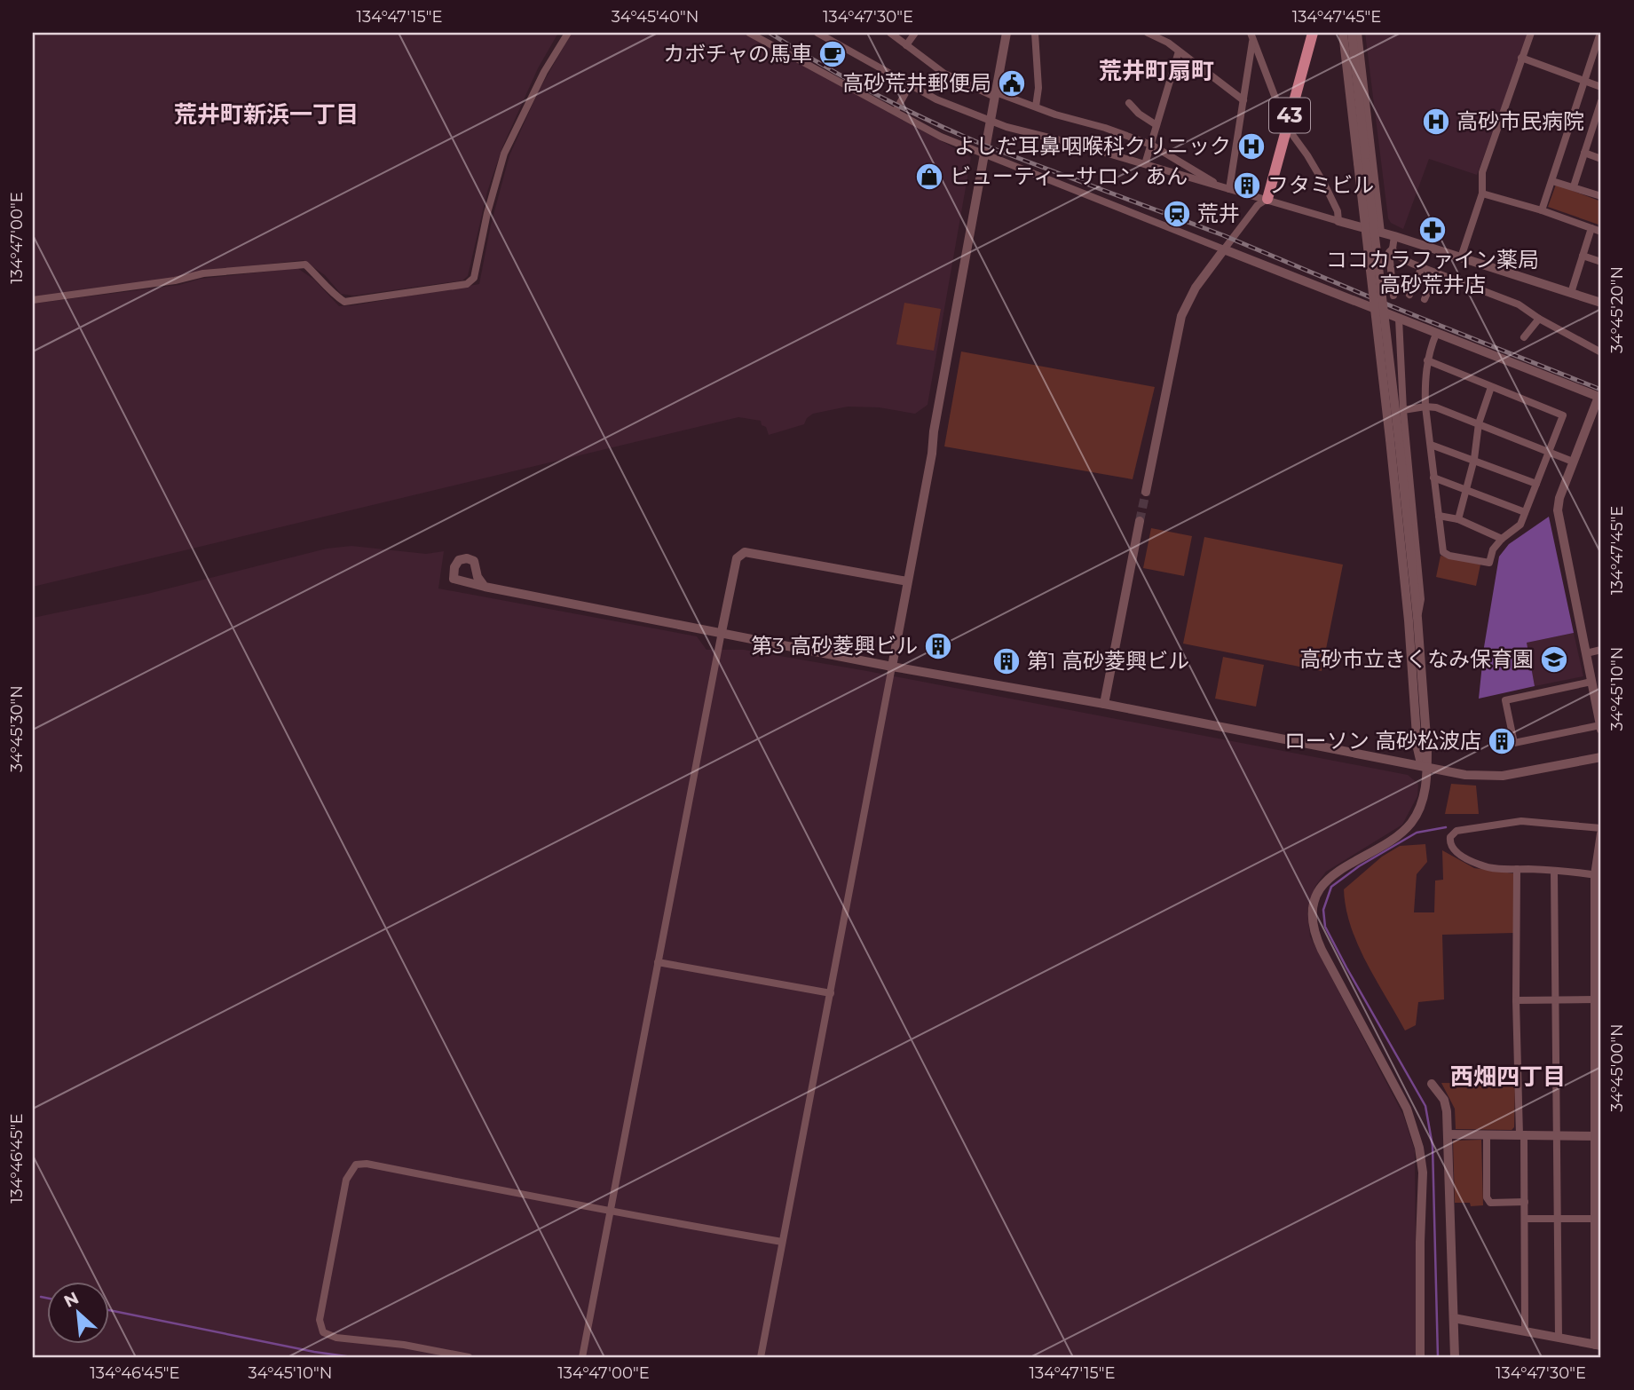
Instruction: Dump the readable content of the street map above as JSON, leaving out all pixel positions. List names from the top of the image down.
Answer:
{
  "streets": {
    "main road": ["43"]
  },
  "districts": ["荒井町扇町", "荒井町新浜一丁目", "西畑四丁目"],
  "places": {
    "cafe": ["カボチャの馬車"],
    "public building": ["高砂荒井郵便局"],
    "hospital": ["高砂市民病院", "よしだ耳鼻咽喉科クリニック"],
    "shop": ["ビューティーサロン あん"],
    "building": [
      "フタミビル",
      "第3 高砂菱興ビル",
      "第1 高砂菱興ビル",
      "ローソン 高砂松波店"
    ],
    "station": ["荒井"],
    "pharmacy": ["ココカラファイン薬局 高砂荒井店"],
    "school or university": ["高砂市立きくなみ保育園"]
  },
  "north": "top left",
  "coordinates": [
    "134°47'15\"E",
    "34°45'40\"N",
    "134°47'30\"E",
    "134°47'45\"E",
    "134°47'00\"E",
    "34°45'20\"N",
    "34°45'10\"N",
    "34°45'30\"N",
    "34°45'00\"N",
    "134°46'45\"E"
  ]
}
